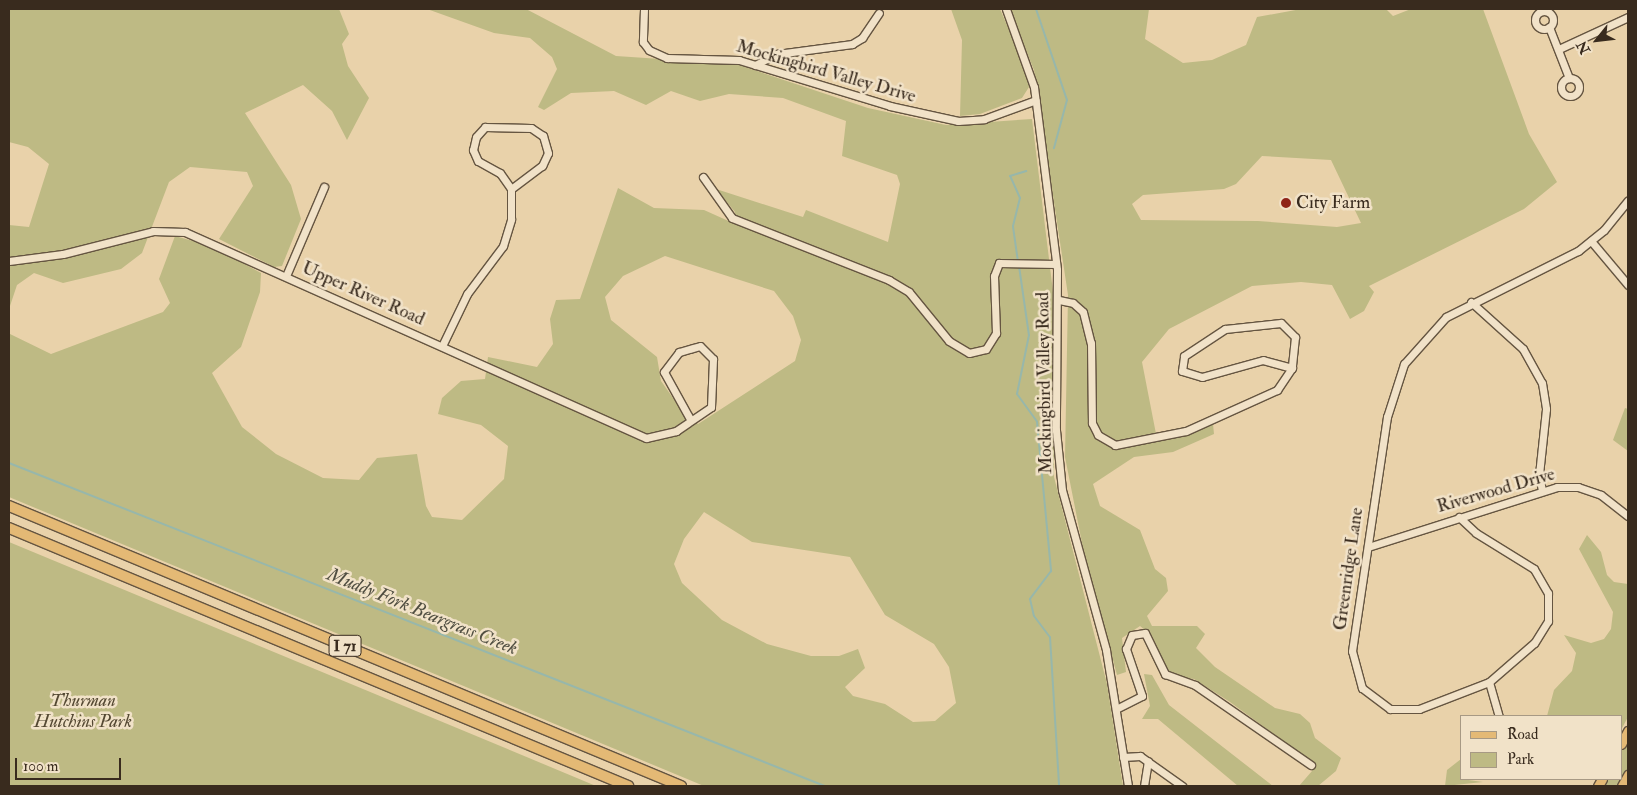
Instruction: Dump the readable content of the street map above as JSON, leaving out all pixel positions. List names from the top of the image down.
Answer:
{
  "streets": {
    "highway": ["I 71"],
    "street": [
      "Mockingbird Valley Drive",
      "Upper River Road",
      "Mockingbird Valley Road",
      "Riverwood Drive",
      "Greenridge Lane"
    ]
  },
  "crossings": [
    ["Mockingbird Valley Drive", "Mockingbird Valley Road"],
    ["Riverwood Drive", "Greenridge Lane"]
  ],
  "water": ["Muddy Fork Beargrass Creek"],
  "parks": ["Thurman Hutchins Park"],
  "places": ["City Farm"],
  "legend": ["Road", "Park"],
  "scale_bar": "100 m",
  "north": "bottom left"
}
